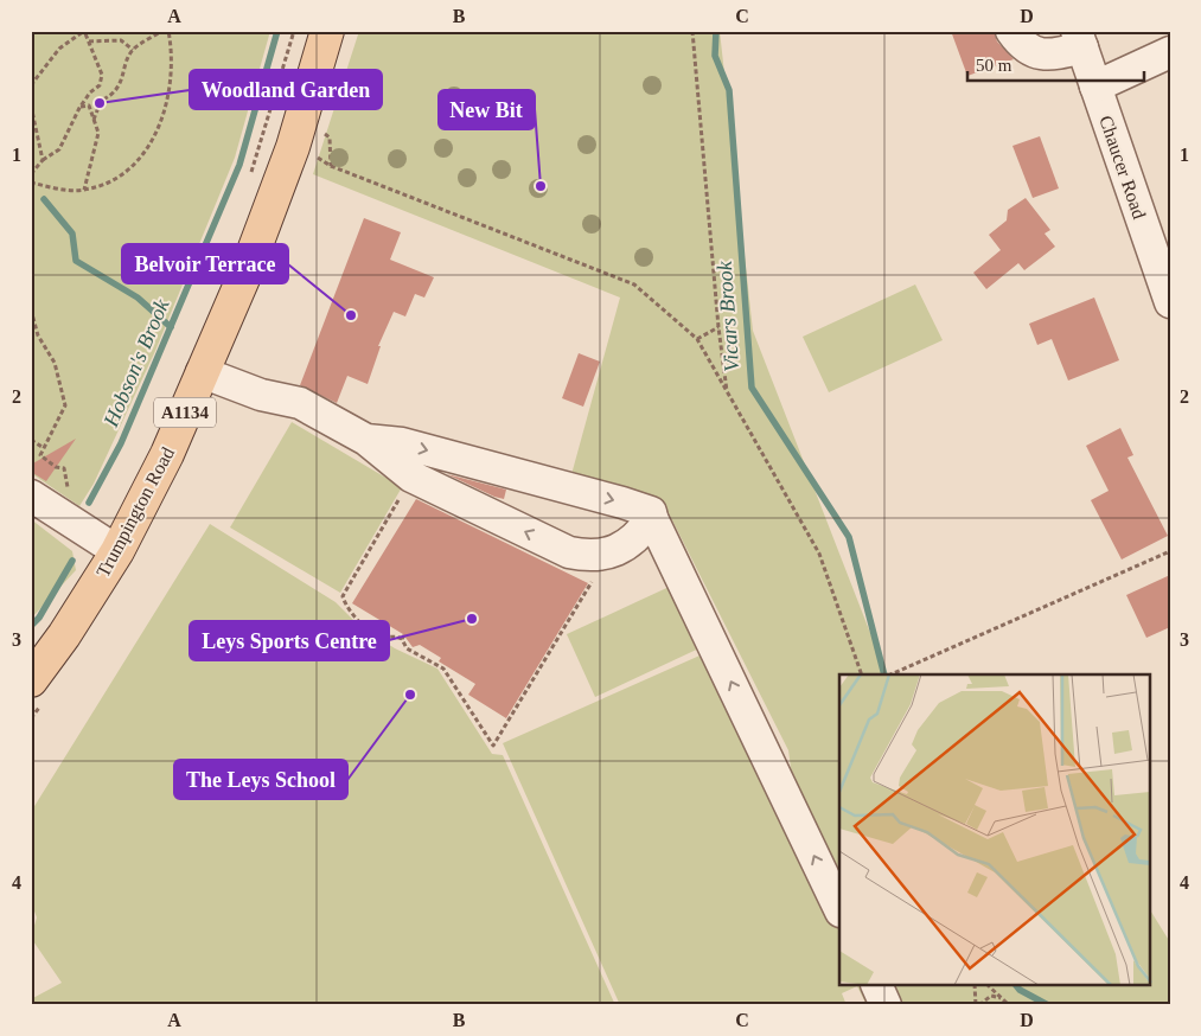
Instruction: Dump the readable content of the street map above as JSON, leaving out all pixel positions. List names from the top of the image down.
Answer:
{
  "streets": {
    "main road": ["A1134", "Trumpington Road"],
    "street": ["Chaucer Road"]
  },
  "water": ["Vicars Brook", "Hobson's Brook"],
  "places": [
    "Woodland Garden",
    "New Bit",
    "Belvoir Terrace",
    "Leys Sports Centre",
    "The Leys School"
  ],
  "scale_bar": "50 m",
  "grid": {
    "columns": [
      "A",
      "B",
      "C",
      "D"
    ],
    "rows": [
      "1",
      "2",
      "3",
      "4"
    ]
  }
}
